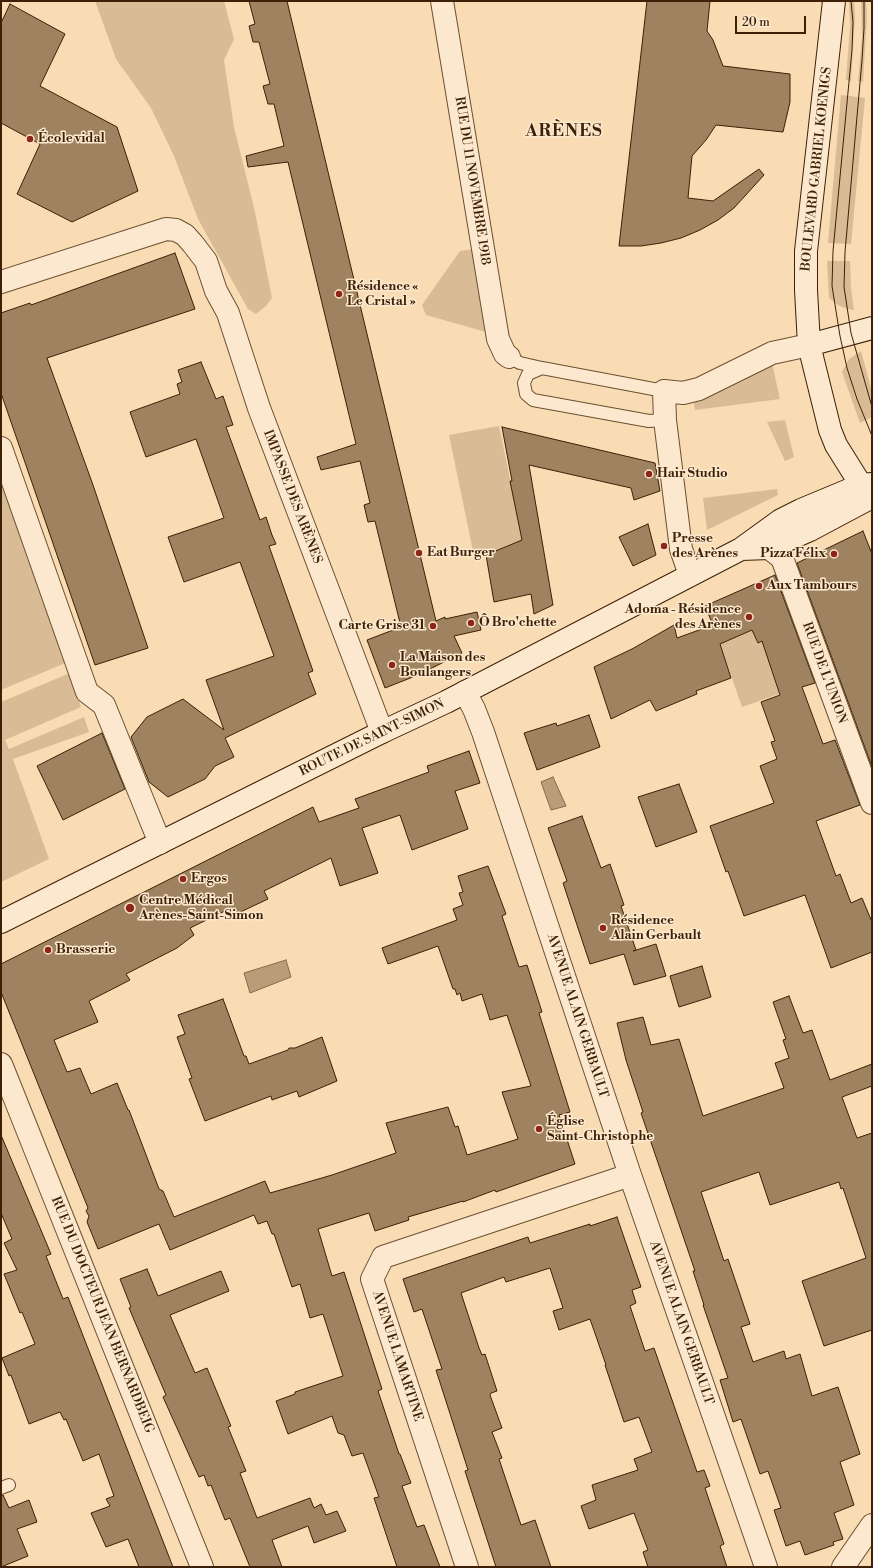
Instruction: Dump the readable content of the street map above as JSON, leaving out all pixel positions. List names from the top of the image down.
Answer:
{
  "streets": {
    "street": [
      "BOULEVARD GABRIEL KOENIGS",
      "RUE DU 11 NOVEMBRE 1918",
      "IMPASSE DES ARÈNES",
      "RUE DE L'UNION",
      "ROUTE DE SAINT-SIMON",
      "AVENUE ALAIN GERBAULT",
      "RUE DU DOCTEUR JEAN BERNARDBEIG",
      "AVENUE LAMARTINE"
    ]
  },
  "crossings": [
    ["BOULEVARD GABRIEL KOENIGS", "ROUTE DE SAINT-SIMON"],
    ["IMPASSE DES ARÈNES", "ROUTE DE SAINT-SIMON"],
    ["RUE DE L'UNION", "ROUTE DE SAINT-SIMON"],
    ["ROUTE DE SAINT-SIMON", "AVENUE ALAIN GERBAULT"],
    ["AVENUE ALAIN GERBAULT", "AVENUE LAMARTINE"]
  ],
  "districts": ["ARÈNES"],
  "places": [
    "École vidal",
    "Résidence « Le Cristal »",
    "Hair Studio",
    "Presse des Arènes",
    "Eat Burger",
    "Pizza Félix",
    "Aux Tambours",
    "Adoma - Résidence des Arènes",
    "Ô Bro'chette",
    "Carte Grise 31",
    "La Maison des Boulangers",
    "Ergos",
    "Centre Médical Arènes-Saint-Simon",
    "Résidence Alain Gerbault",
    "Brasserie",
    "Église Saint-Christophe"
  ],
  "scale_bar": "20 m"
}
